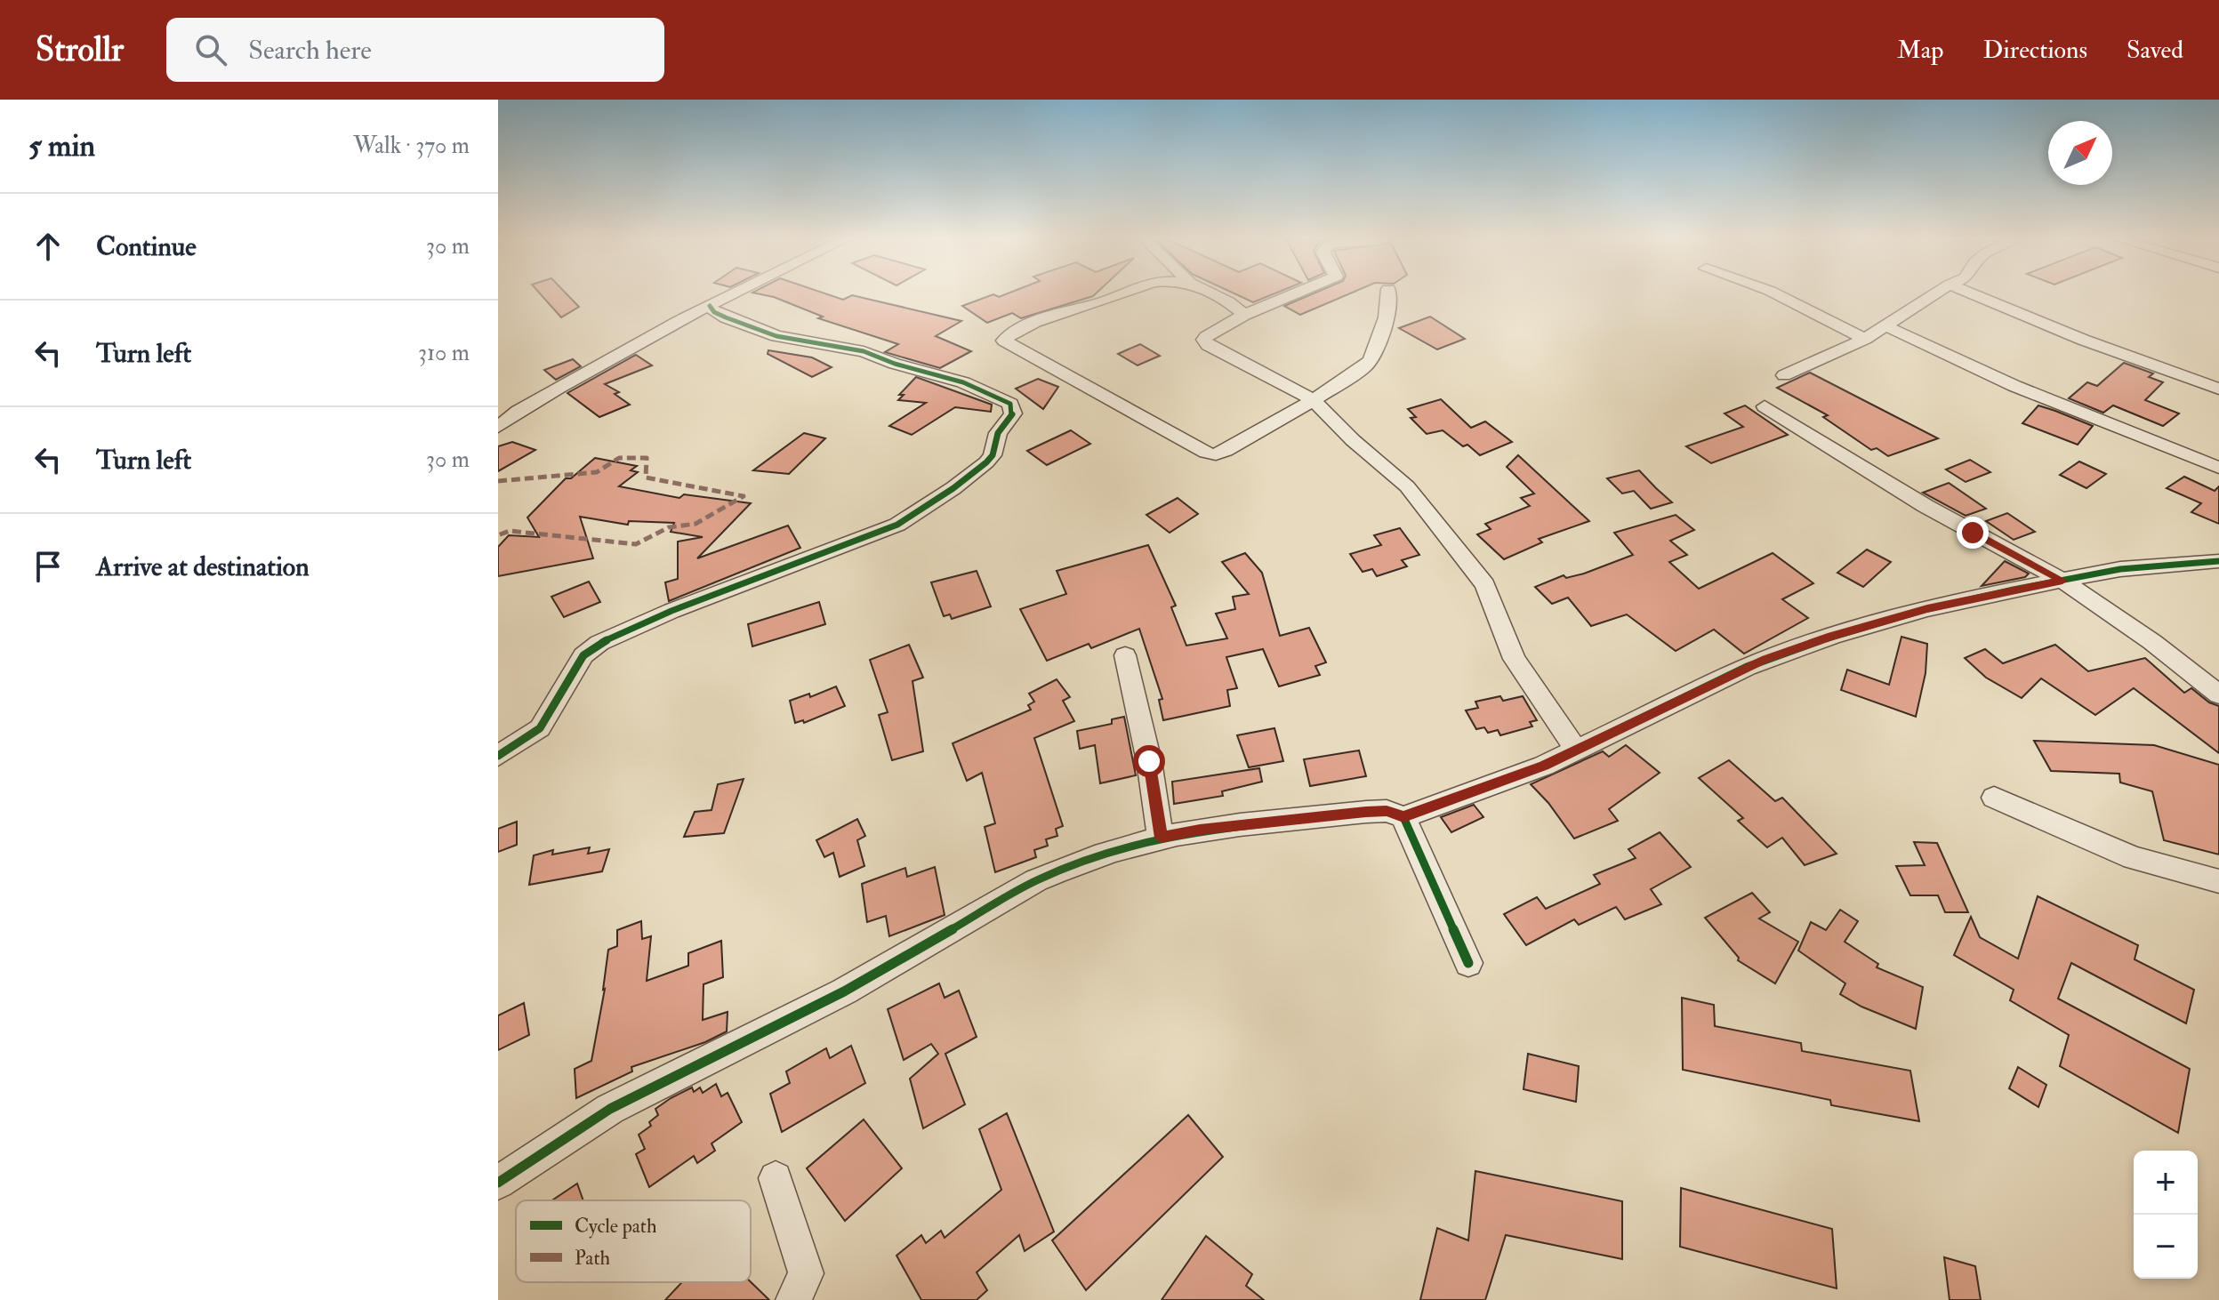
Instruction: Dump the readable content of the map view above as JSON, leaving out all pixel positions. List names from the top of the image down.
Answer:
{
  "legend": ["Cycle path", "Path"],
  "north": "top right",
  "page": {
    "header": "Strollr",
    "search": "Search here",
    "nav": ["Map", "Directions", "Saved"],
    "heading": ["5 min", "Walk · 370 m"],
    "list": [
      ["Continue", "30 m"],
      ["Turn left", "310 m"],
      ["Turn left", "30 m"],
      "Arrive at destination"
    ],
    "map_buttons": ["+", "−"]
  }
}
